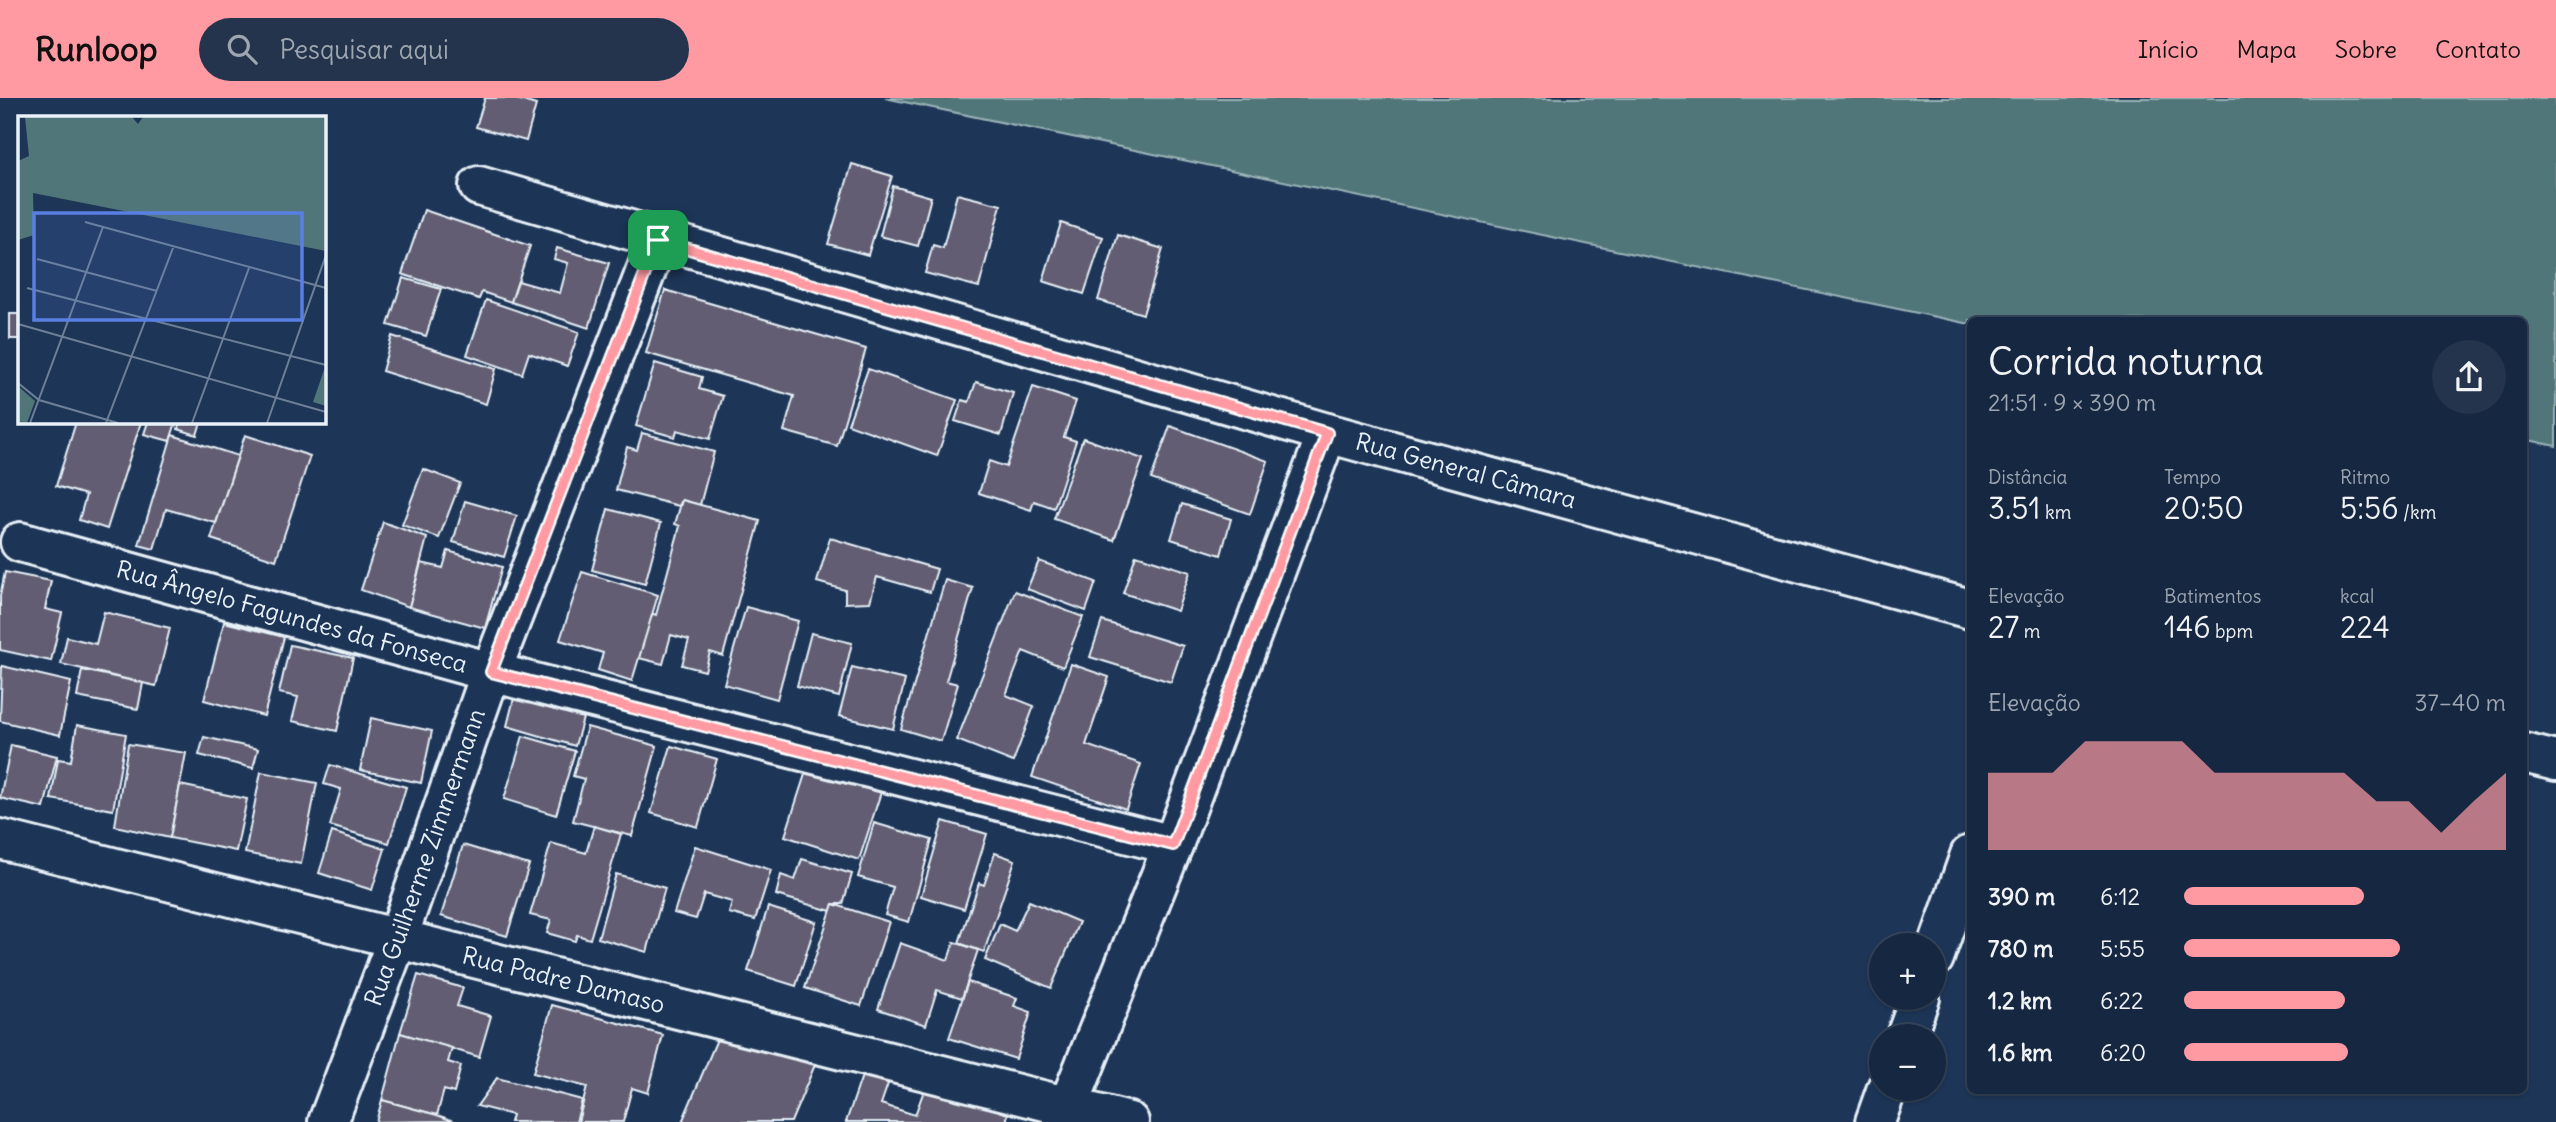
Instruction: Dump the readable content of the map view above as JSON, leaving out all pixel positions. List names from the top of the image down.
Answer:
{
  "streets": {
    "street": [
      "Rua General Câmara",
      "Rua Ângelo Fagundes da Fonseca",
      "Rua Guilherme Zimmermann",
      "Rua Padre Damaso"
    ]
  },
  "crossings": [
    ["Rua General Câmara", "Rua Guilherme Zimmermann"],
    ["Rua Ângelo Fagundes da Fonseca", "Rua Guilherme Zimmermann"],
    ["Rua Guilherme Zimmermann", "Rua Padre Damaso"]
  ],
  "page": {
    "header": "Runloop",
    "search": "Pesquisar aqui",
    "nav": [
      "Início",
      "Mapa",
      "Sobre",
      "Contato"
    ],
    "heading": ["Corrida noturna", "21:51 · 9 × 390 m"],
    "stats": [
      ["Distância", "3.51 km"],
      ["Tempo", "20:50"],
      ["Ritmo", "5:56 /km"],
      ["Elevação", "27 m"],
      ["Batimentos", "146 bpm"],
      ["kcal", "224"]
    ],
    "chart": ["Elevação", "37–40 m"],
    "list": [
      {
        "name": "390 m",
        "note": "6:12"
      },
      {
        "name": "780 m",
        "note": "5:55"
      },
      {
        "name": "1.2 km",
        "note": "6:22"
      },
      {
        "name": "1.6 km",
        "note": "6:20"
      }
    ],
    "map_buttons": ["+", "−"]
  }
}
